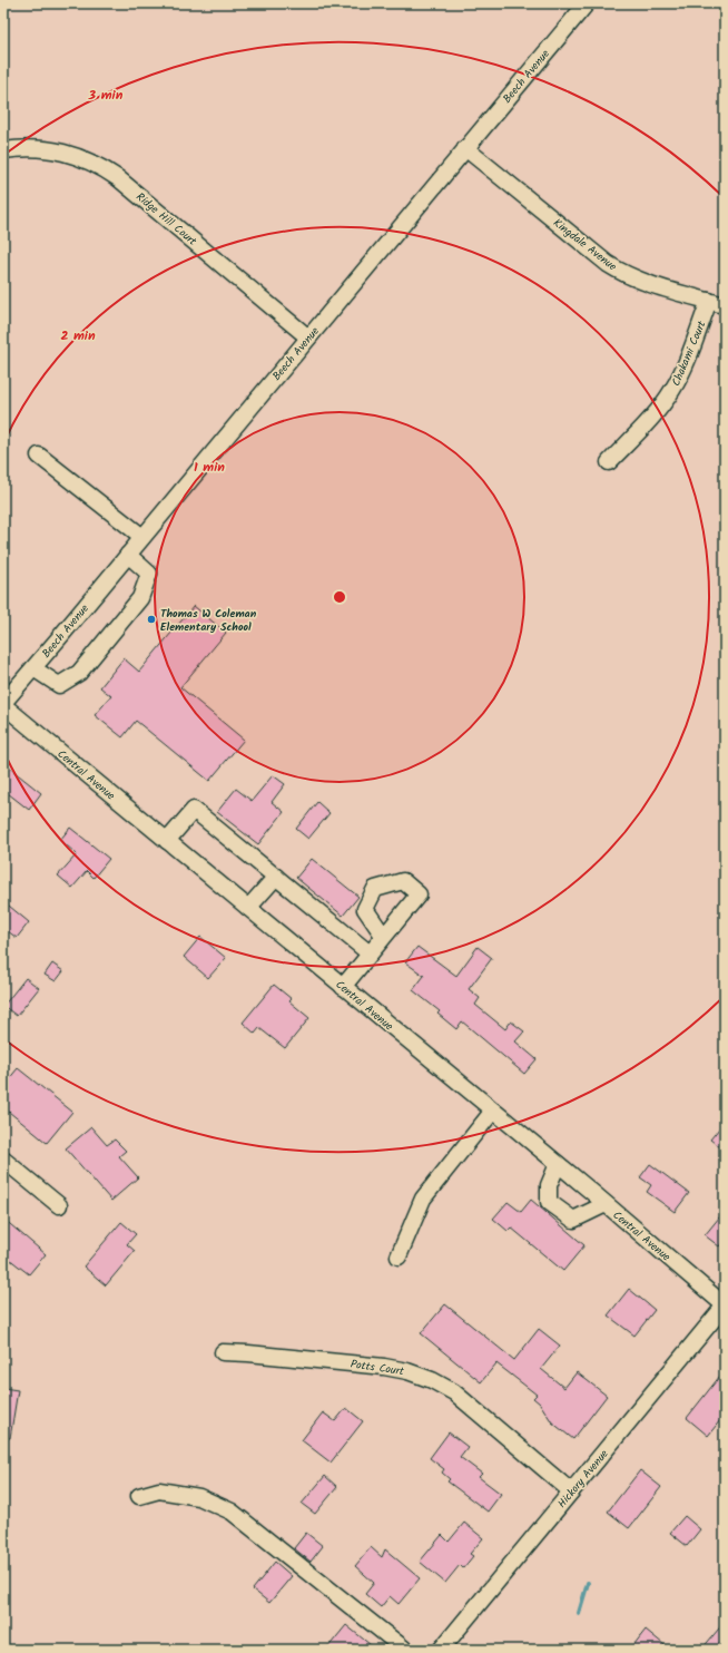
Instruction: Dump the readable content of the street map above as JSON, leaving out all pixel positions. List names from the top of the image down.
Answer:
{
  "streets": {
    "street": [
      "Beech Avenue",
      "Ridge Hill Court",
      "Kingdale Avenue",
      "Chakami Court",
      "Central Avenue",
      "Potts Court",
      "Hickory Avenue"
    ]
  },
  "crossings": [
    ["Beech Avenue", "Ridge Hill Court"],
    ["Beech Avenue", "Kingdale Avenue"],
    ["Beech Avenue", "Central Avenue"],
    ["Kingdale Avenue", "Chakami Court"],
    ["Central Avenue", "Hickory Avenue"],
    ["Potts Court", "Hickory Avenue"]
  ],
  "places": ["Thomas W Coleman Elementary School"],
  "rings": ["3 min", "2 min", "1 min"]
}
